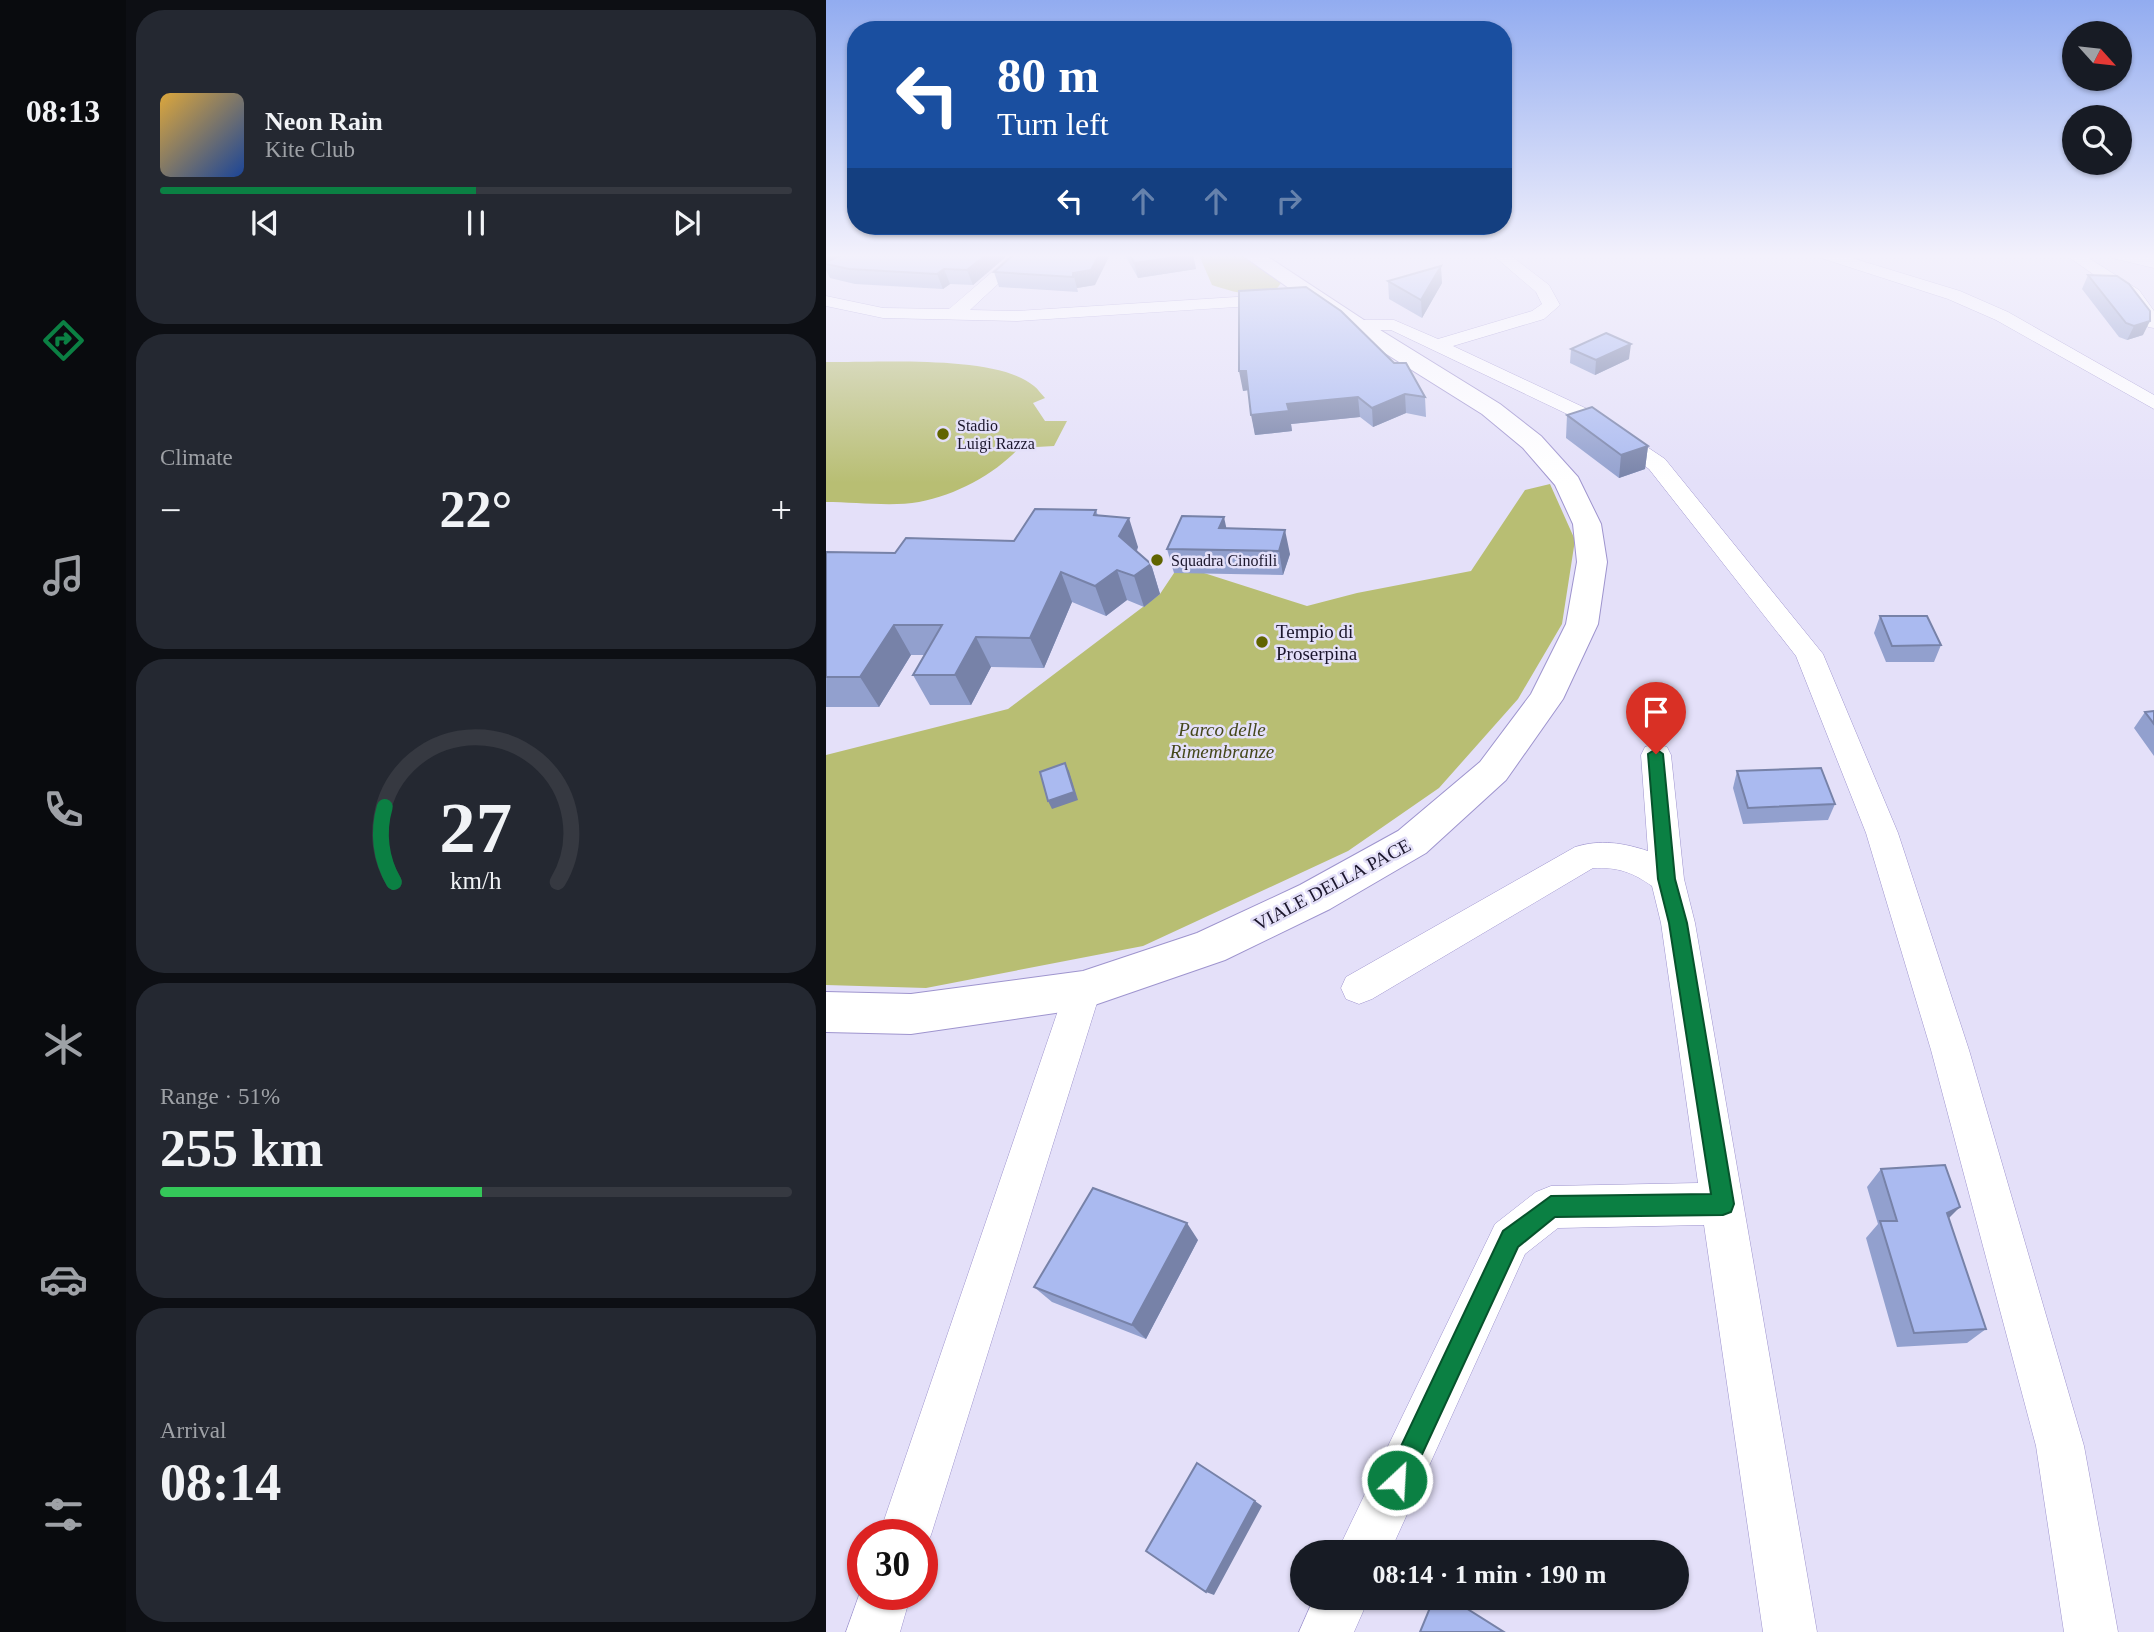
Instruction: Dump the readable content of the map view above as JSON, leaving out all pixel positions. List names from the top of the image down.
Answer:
{
  "streets": {
    "main road": ["VIALE DELLA PACE"]
  },
  "parks": ["Parco delle Rimembranze"],
  "places": ["Stadio Luigi Razza", "Squadra Cinofili", "Tempio di Proserpina"],
  "north": "bottom right",
  "page": {
    "tabs": "08:13",
    "turn": ["80 m", "Turn left"],
    "song": ["Neon Rain", "Kite Club"],
    "tile": [
      "Climate",
      ["Range · 51%", "255 km"],
      ["Arrival", "08:14"]
    ],
    "heat": ["−", "22°", "+"],
    "limit": "30",
    "trip": "08:14 · 1 min · 190 m",
    "gauge": ["27", "km/h"]
  }
}
